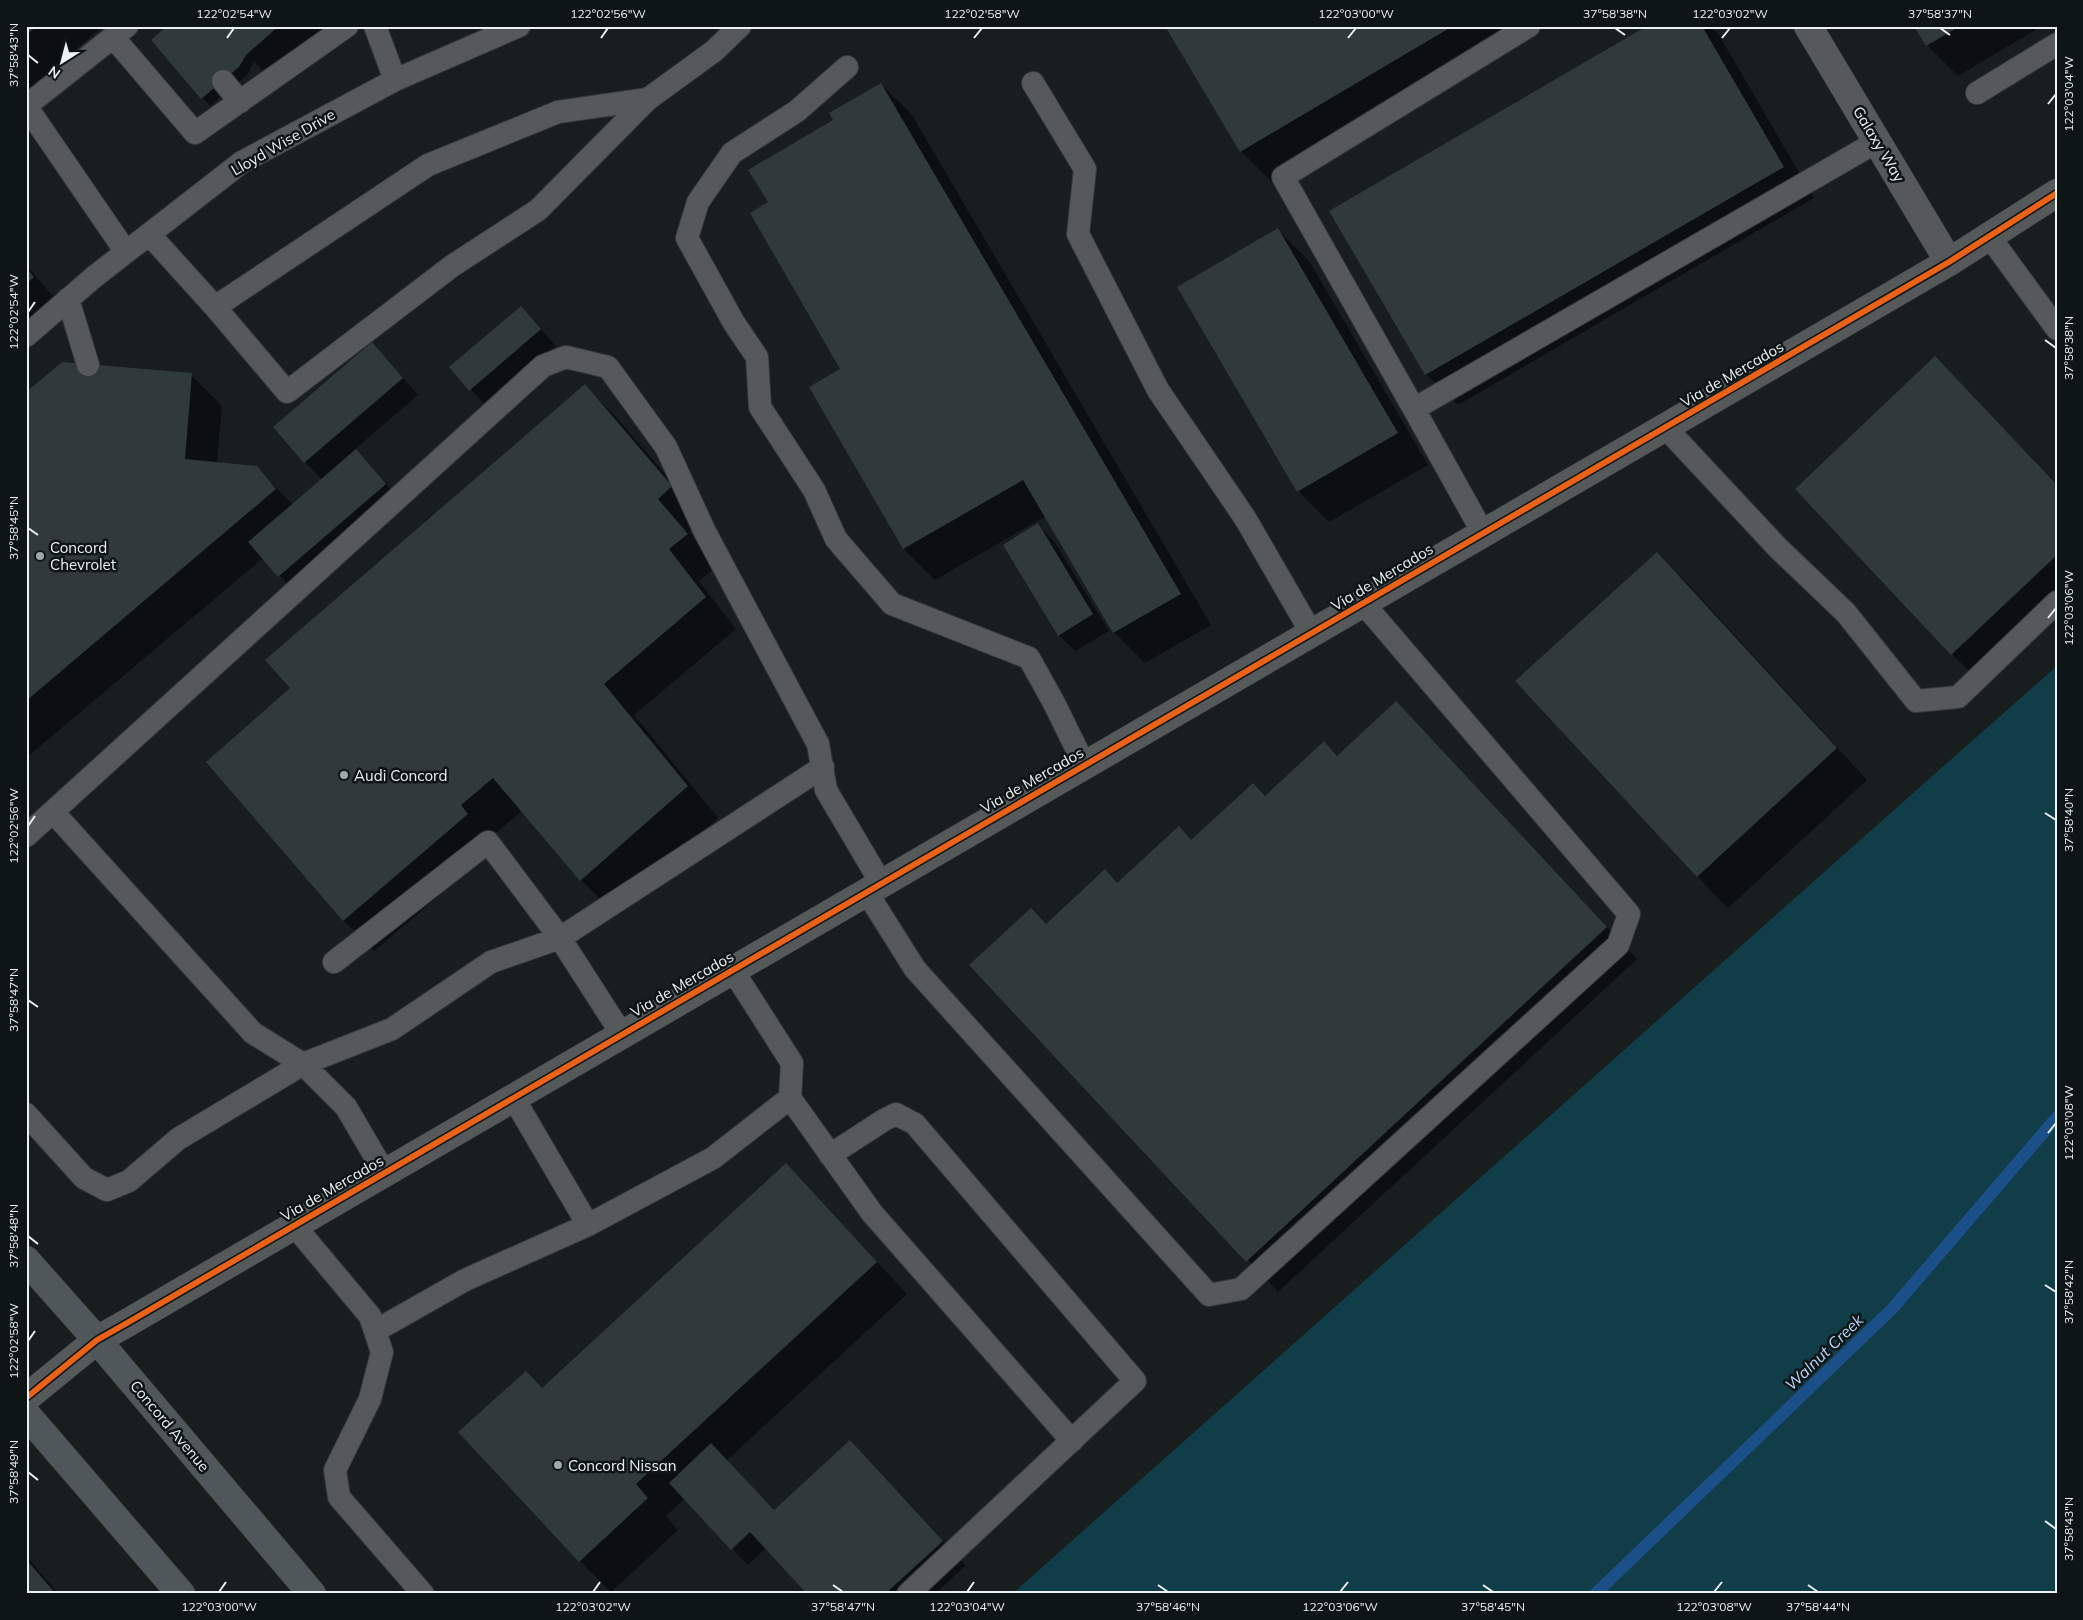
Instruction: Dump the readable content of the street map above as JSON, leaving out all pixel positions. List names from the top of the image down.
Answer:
{
  "streets": {
    "main road": ["Concord Avenue"],
    "street": ["Galaxy Way", "Via de Mercados"],
    "lane": ["Lloyd Wise Drive"]
  },
  "crossings": [
    ["Galaxy Way", "Via de Mercados"],
    ["Via de Mercados", "Concord Avenue"]
  ],
  "water": ["Walnut Creek"],
  "places": ["Concord Chevrolet", "Audi Concord", "Concord Nissan"],
  "north": "bottom left",
  "coordinates": [
    "122°02'54\"W",
    "122°02'56\"W",
    "122°02'58\"W",
    "122°03'00\"W",
    "37°58'38\"N",
    "122°03'02\"W",
    "37°58'37\"N",
    "37°58'43\"N",
    "122°03'04\"W",
    "37°58'45\"N",
    "122°03'06\"W",
    "37°58'40\"N",
    "37°58'47\"N",
    "122°03'08\"W",
    "37°58'48\"N",
    "37°58'42\"N",
    "37°58'49\"N",
    "37°58'46\"N",
    "37°58'44\"N"
  ]
}
